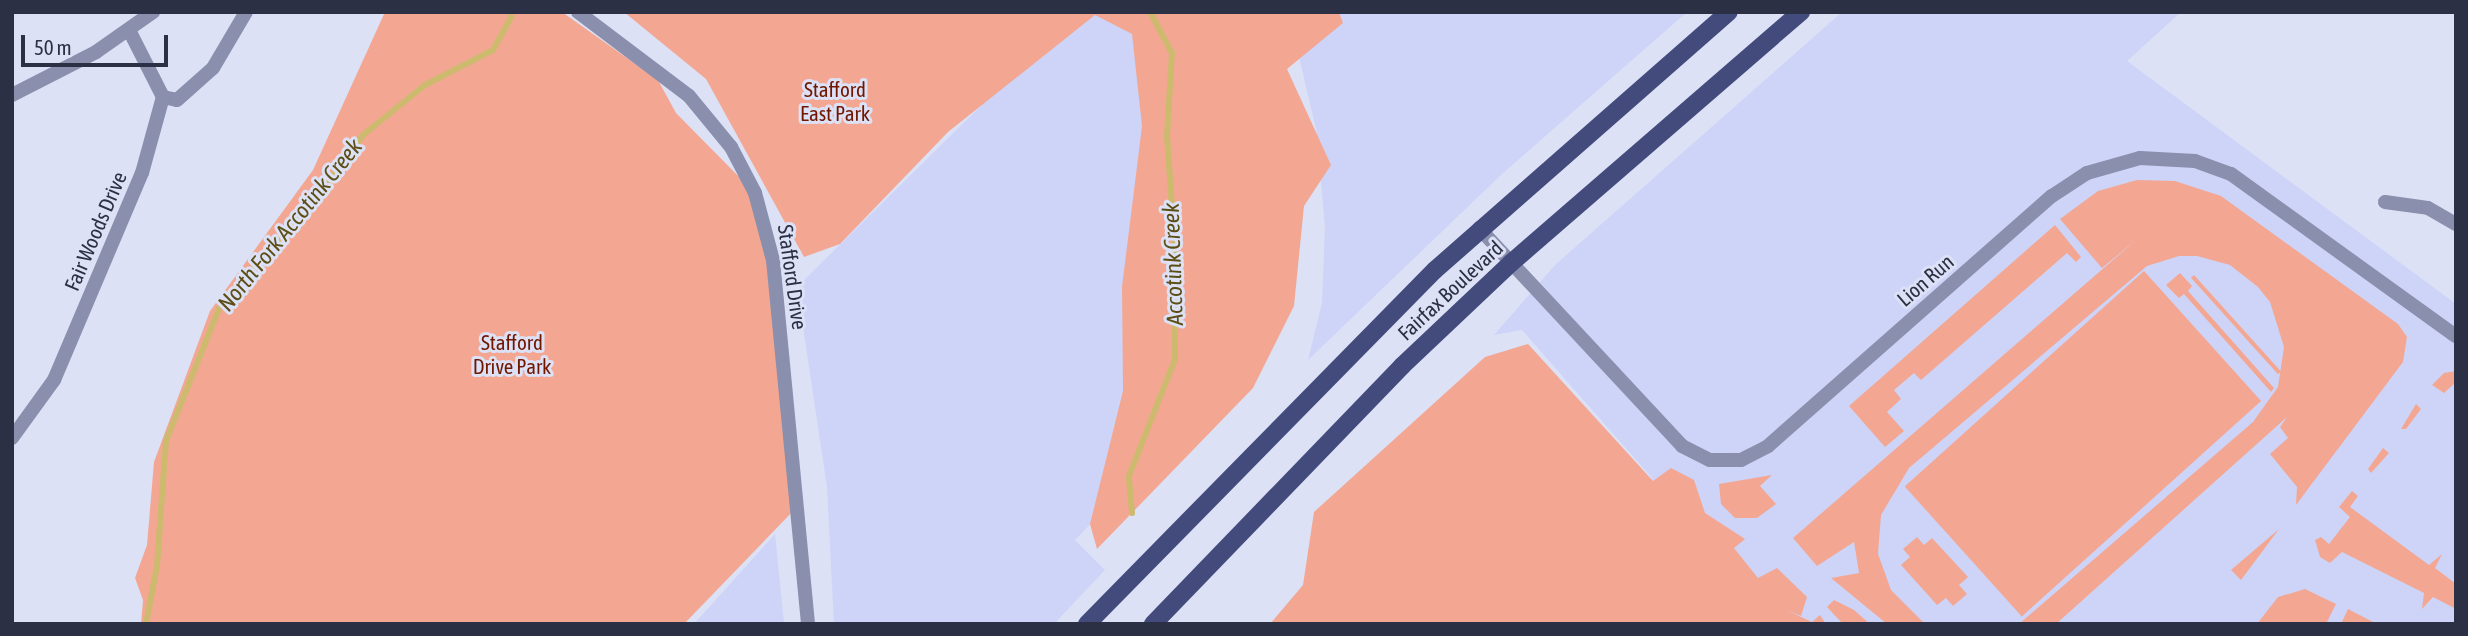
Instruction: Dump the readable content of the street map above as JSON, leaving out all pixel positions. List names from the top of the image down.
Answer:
{
  "streets": {
    "main road": ["Fairfax Boulevard"],
    "street": ["Fair Woods Drive", "Stafford Drive", "Lion Run"]
  },
  "crossings": [
    ["Lion Run", "Fairfax Boulevard"]
  ],
  "water": ["North Fork Accotink Creek", "Accotink Creek"],
  "parks": ["Stafford East Park", "Stafford Drive Park"],
  "scale_bar": "50 m"
}
